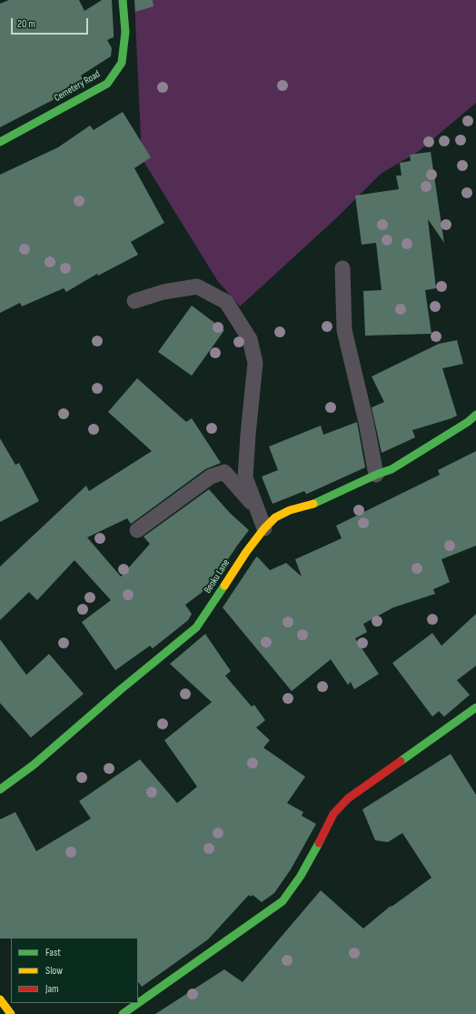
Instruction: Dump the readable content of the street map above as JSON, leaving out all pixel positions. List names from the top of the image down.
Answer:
{
  "streets": {
    "street": ["Cemetery Road", "Beoku Lane"]
  },
  "legend": ["Fast", "Slow", "Jam"],
  "scale_bar": "20 m"
}
